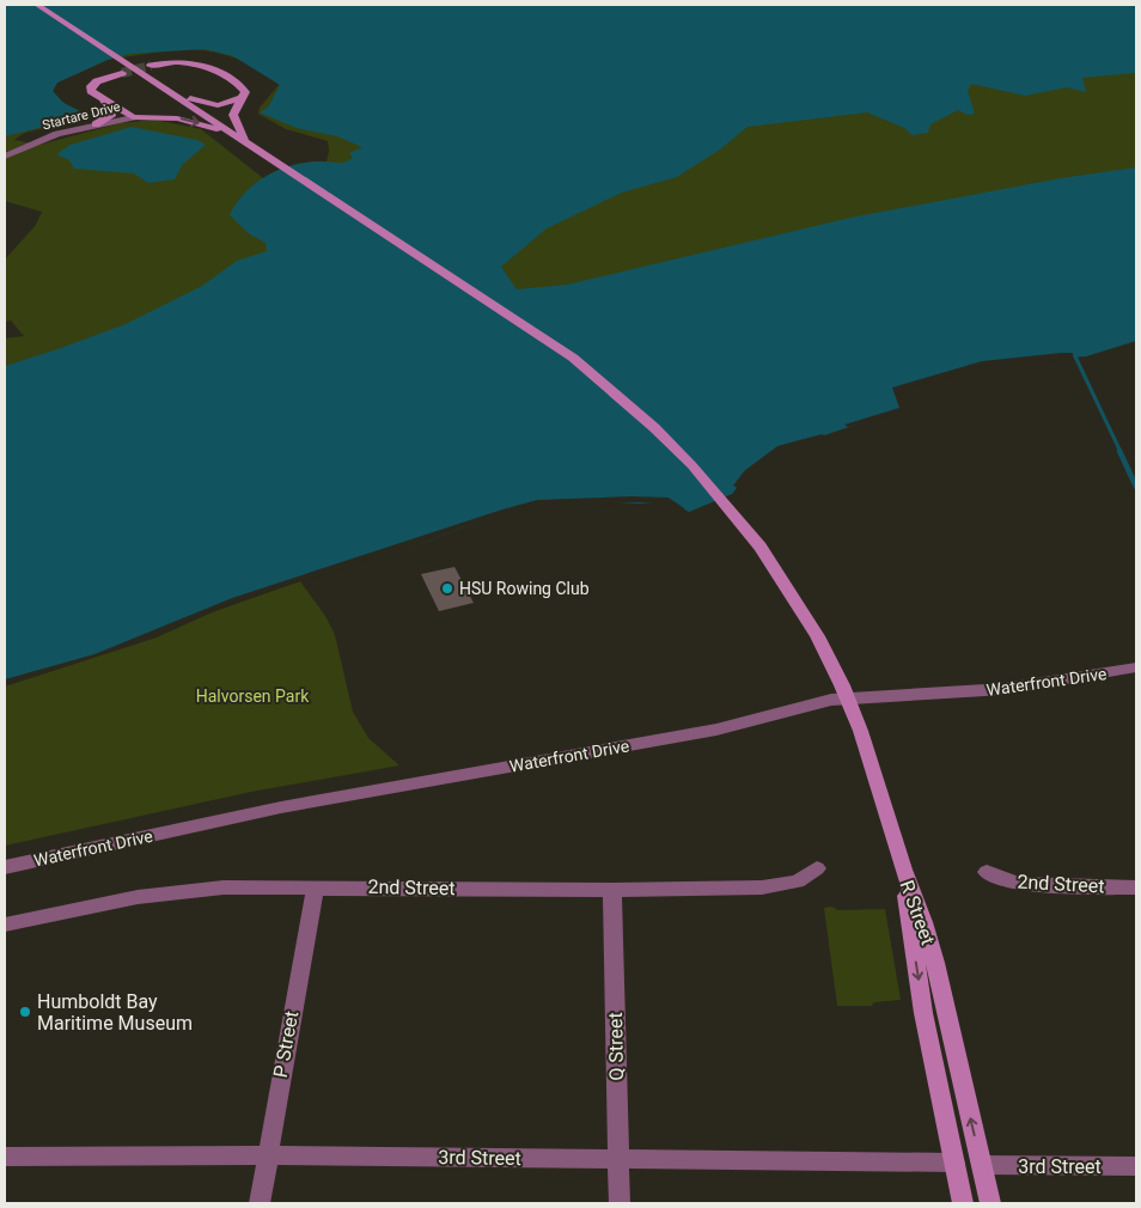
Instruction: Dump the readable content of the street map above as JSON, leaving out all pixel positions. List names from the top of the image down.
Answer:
{
  "streets": {
    "main road": ["R Street"],
    "street": [
      "Startare Drive",
      "Waterfront Drive",
      "2nd Street",
      "P Street",
      "Q Street",
      "3rd Street"
    ]
  },
  "crossings": [
    ["2nd Street", "P Street"],
    ["2nd Street", "Q Street"],
    ["R Street", "3rd Street"],
    ["P Street", "3rd Street"],
    ["Q Street", "3rd Street"]
  ],
  "parks": ["Halvorsen Park"],
  "places": ["HSU Rowing Club", "Humboldt Bay Maritime Museum"]
}
